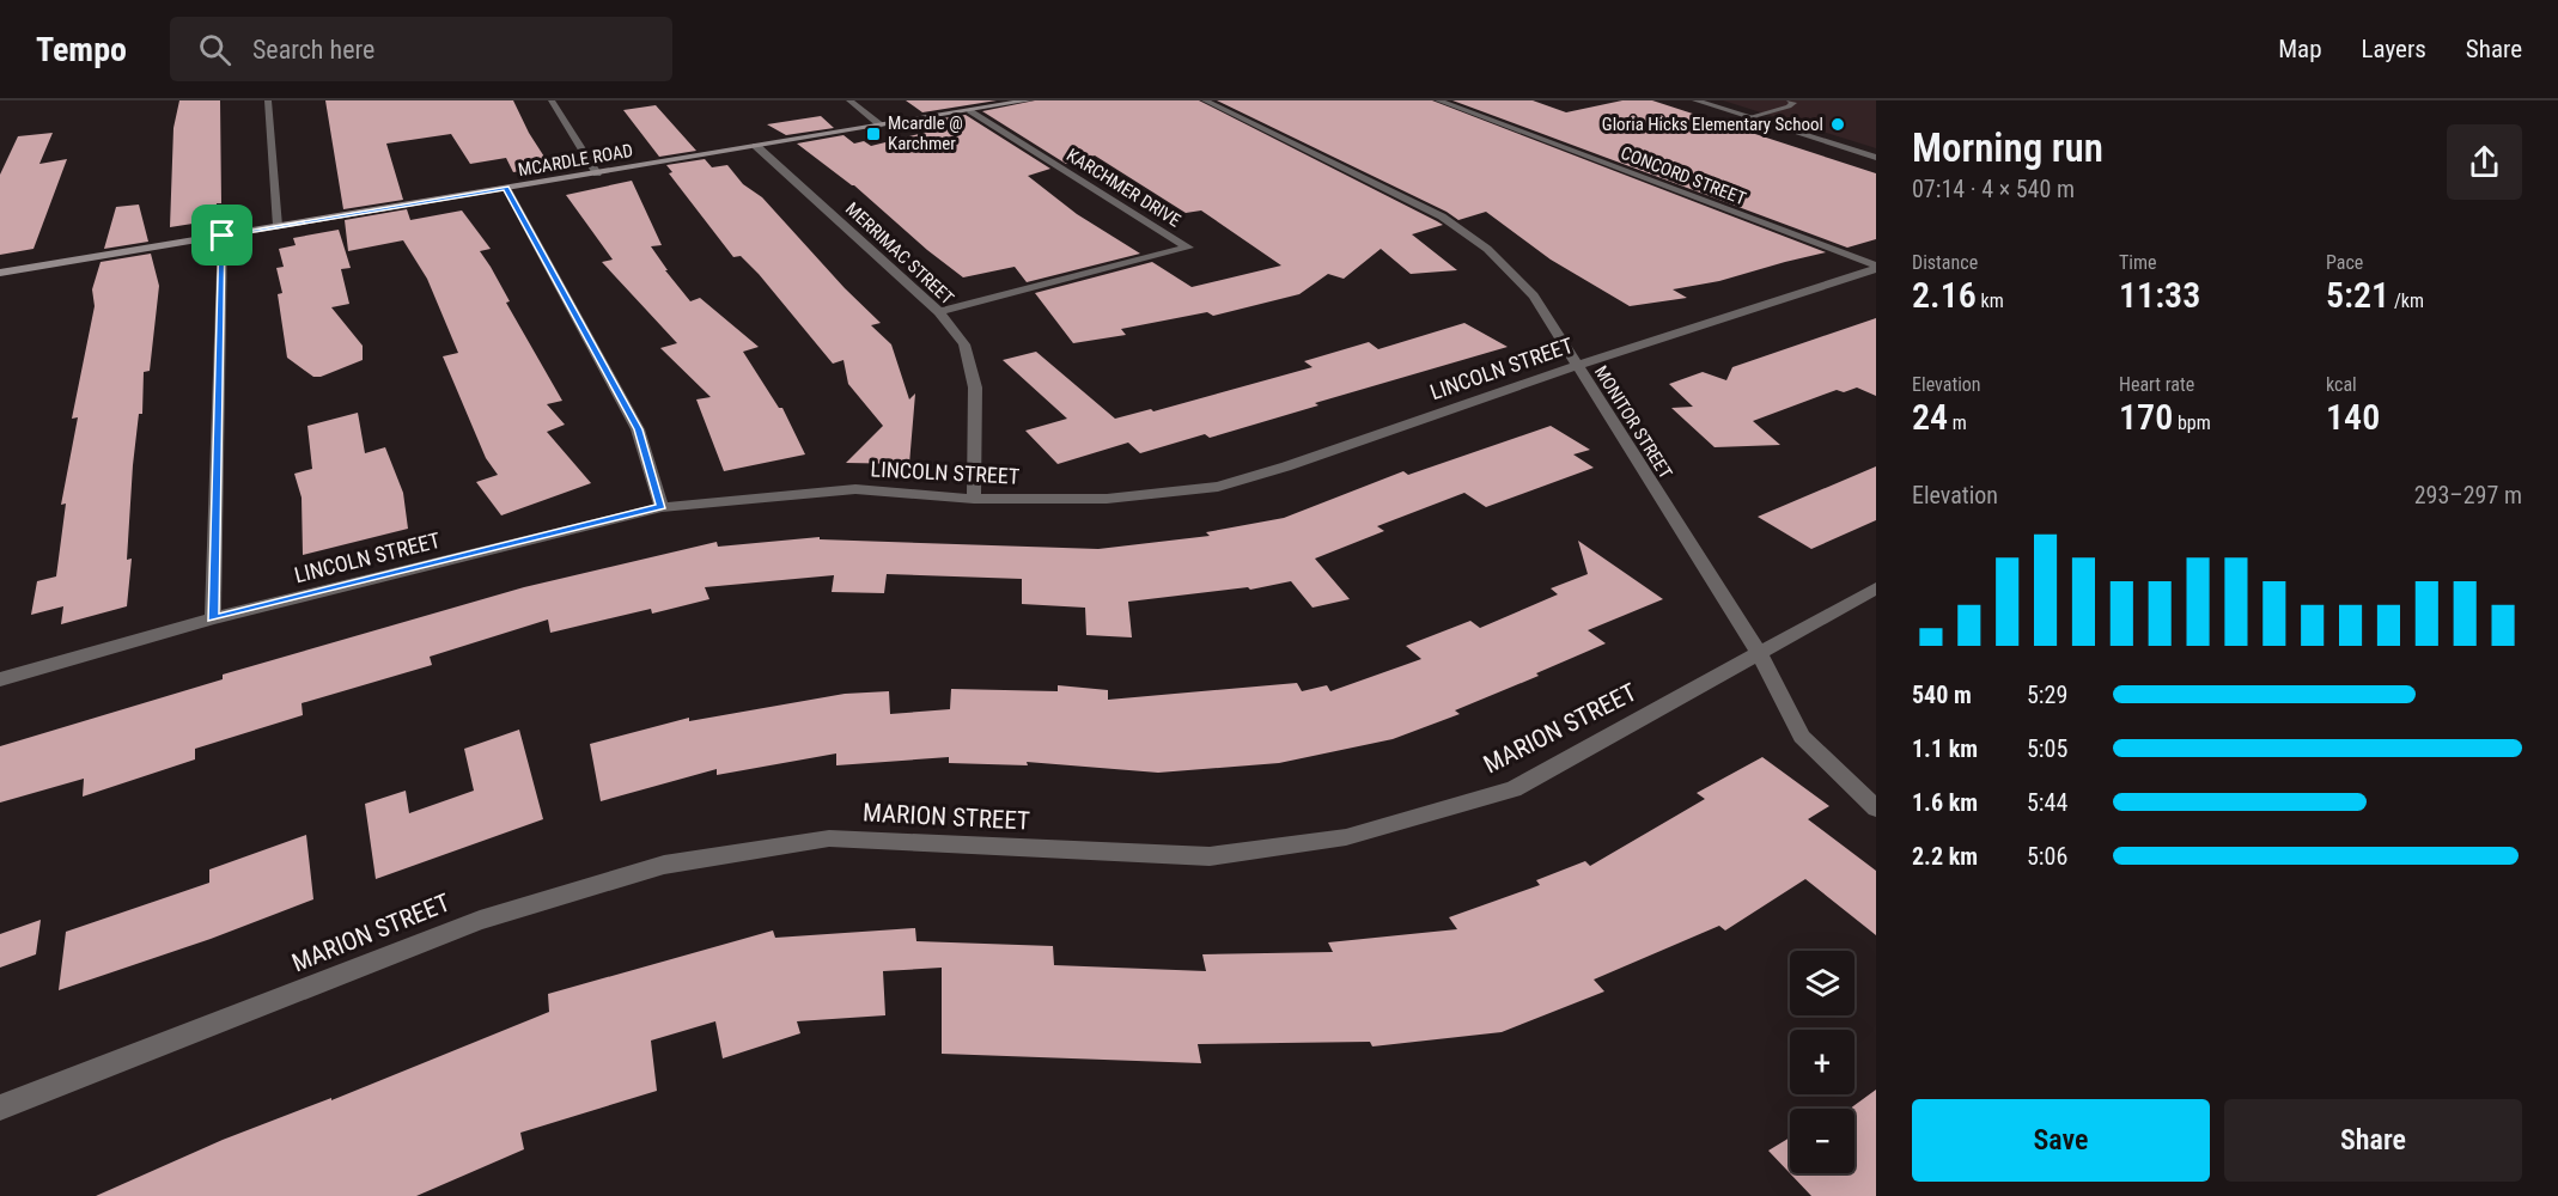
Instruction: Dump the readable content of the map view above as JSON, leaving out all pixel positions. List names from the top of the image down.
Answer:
{
  "streets": {
    "main road": ["MCARDLE ROAD"],
    "street": [
      "CONCORD STREET",
      "KARCHMER DRIVE",
      "MERRIMAC STREET",
      "LINCOLN STREET",
      "MONITOR STREET",
      "MARION STREET"
    ]
  },
  "crossings": [
    ["MCARDLE ROAD", "KARCHMER DRIVE"],
    ["MCARDLE ROAD", "MERRIMAC STREET"],
    ["CONCORD STREET", "LINCOLN STREET"],
    ["KARCHMER DRIVE", "MERRIMAC STREET"],
    ["MERRIMAC STREET", "LINCOLN STREET"],
    ["LINCOLN STREET", "MONITOR STREET"],
    ["MONITOR STREET", "MARION STREET"]
  ],
  "places": {
    "other": ["Gloria Hicks Elementary School"],
    "transit": ["Mcardle @ Karchmer"]
  },
  "page": {
    "header": "Tempo",
    "search": "Search here",
    "nav": ["Map", "Layers", "Share"],
    "heading": ["Morning run", "07:14 · 4 × 540 m"],
    "stats": [
      ["Distance", "2.16 km"],
      ["Time", "11:33"],
      ["Pace", "5:21 /km"],
      ["Elevation", "24 m"],
      ["Heart rate", "170 bpm"],
      ["kcal", "140"]
    ],
    "chart": ["Elevation", "293–297 m"],
    "list": [
      {
        "name": "540 m",
        "note": "5:29"
      },
      {
        "name": "1.1 km",
        "note": "5:05"
      },
      {
        "name": "1.6 km",
        "note": "5:44"
      },
      {
        "name": "2.2 km",
        "note": "5:06"
      }
    ],
    "map_buttons": ["+", "−"],
    "buttons": ["Save", "Share"]
  }
}
